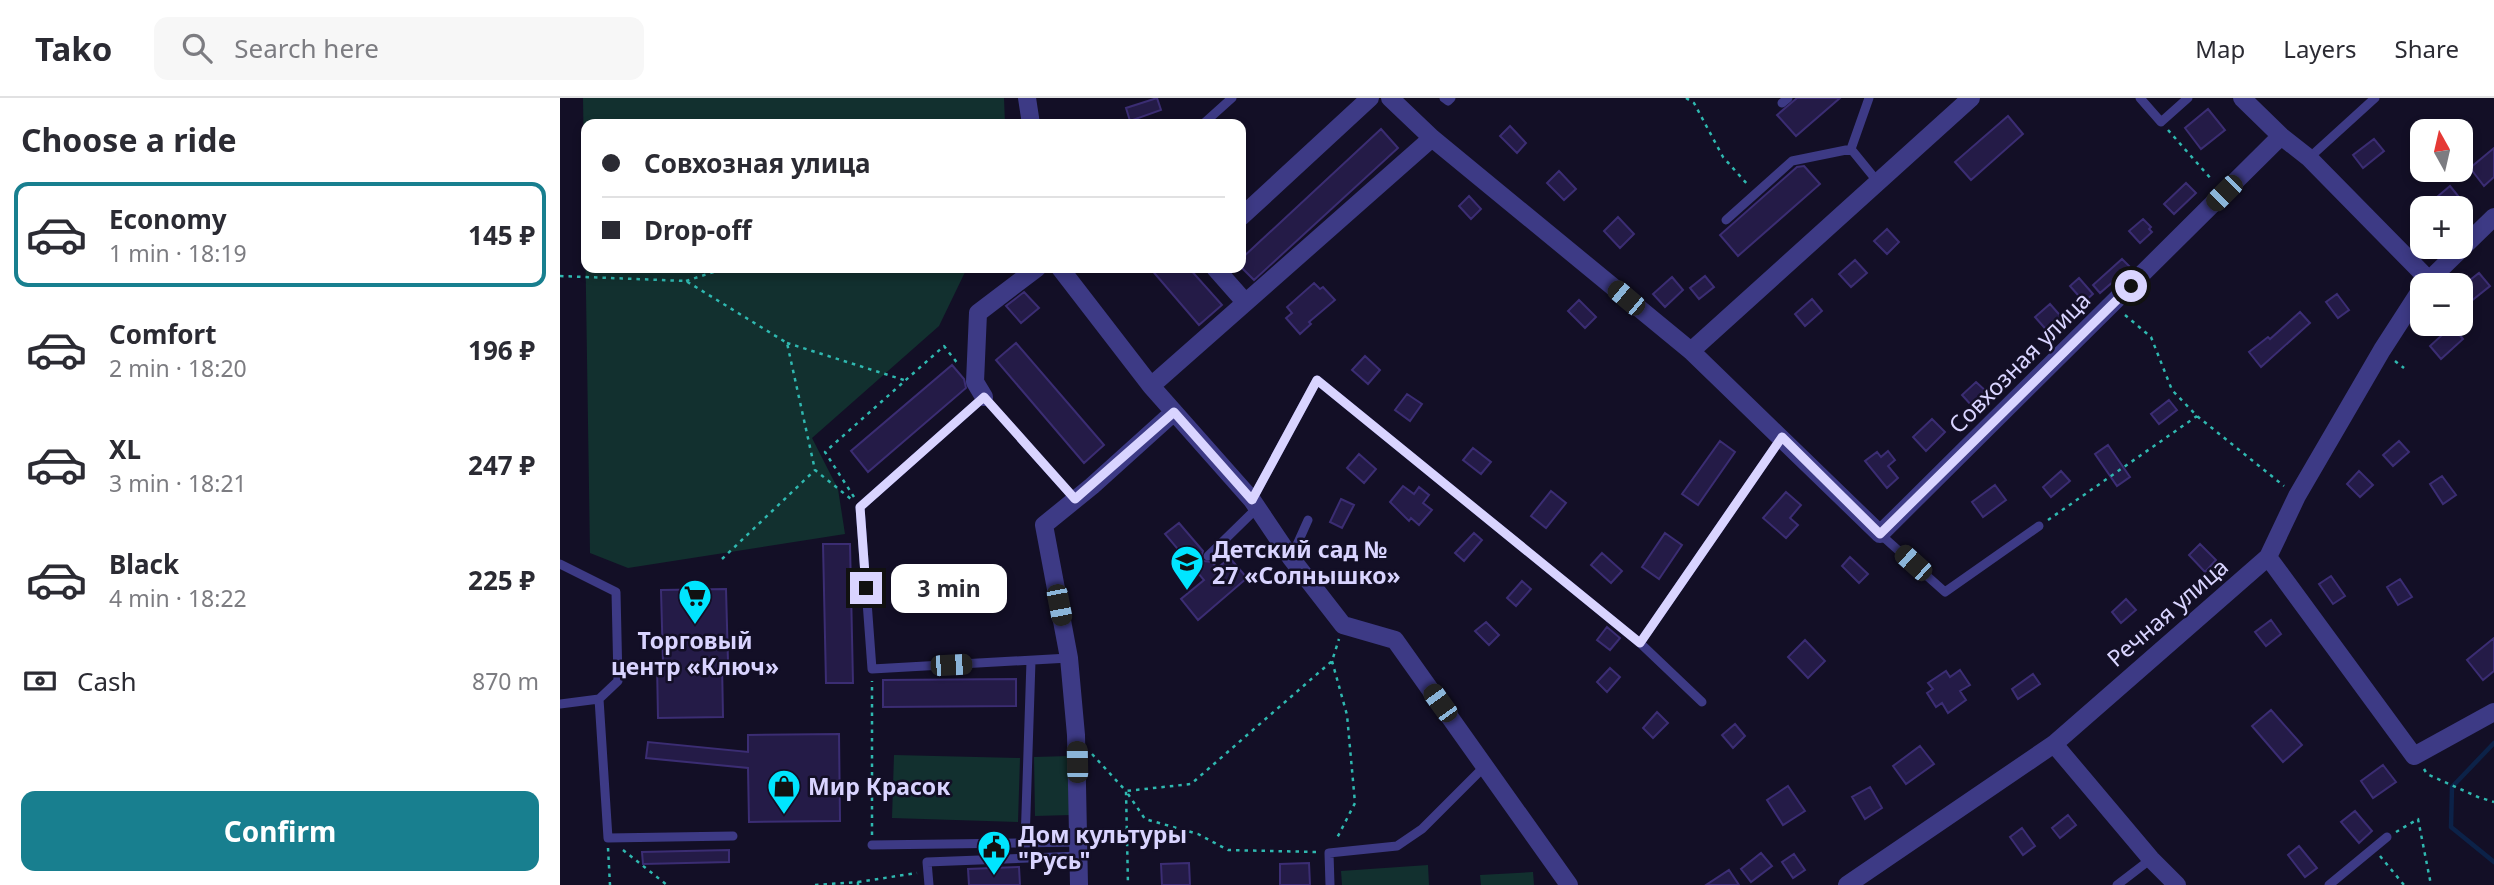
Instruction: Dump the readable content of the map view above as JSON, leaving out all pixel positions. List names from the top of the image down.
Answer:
{
  "streets": {
    "street": ["Совхозная улица", "Речная улица"]
  },
  "places": {
    "school or university": ["Детский сад № 27 «Солнышко»"],
    "supermarket": ["Торговый центр «Ключ»"],
    "shop": ["Мир Красок"],
    "public building": ["Дом культуры \"Русь\""]
  },
  "north": "top",
  "page": {
    "header": "Tako",
    "search": "Search here",
    "nav": ["Map", "Layers", "Share"],
    "heading": "Choose a ride",
    "map_buttons": ["+", "−"],
    "banner": ["Совхозная улица", "Drop-off"],
    "list": [
      {
        "name": "Economy",
        "note": "1 min · 18:19",
        "value": "145 ₽"
      },
      {
        "name": "Comfort",
        "note": "2 min · 18:20",
        "value": "196 ₽"
      },
      {
        "name": "XL",
        "note": "3 min · 18:21",
        "value": "247 ₽"
      },
      {
        "name": "Black",
        "note": "4 min · 18:22",
        "value": "225 ₽"
      }
    ],
    "bubble": "3 min",
    "pay": ["Cash", "870 m"],
    "buttons": "Confirm"
  }
}
